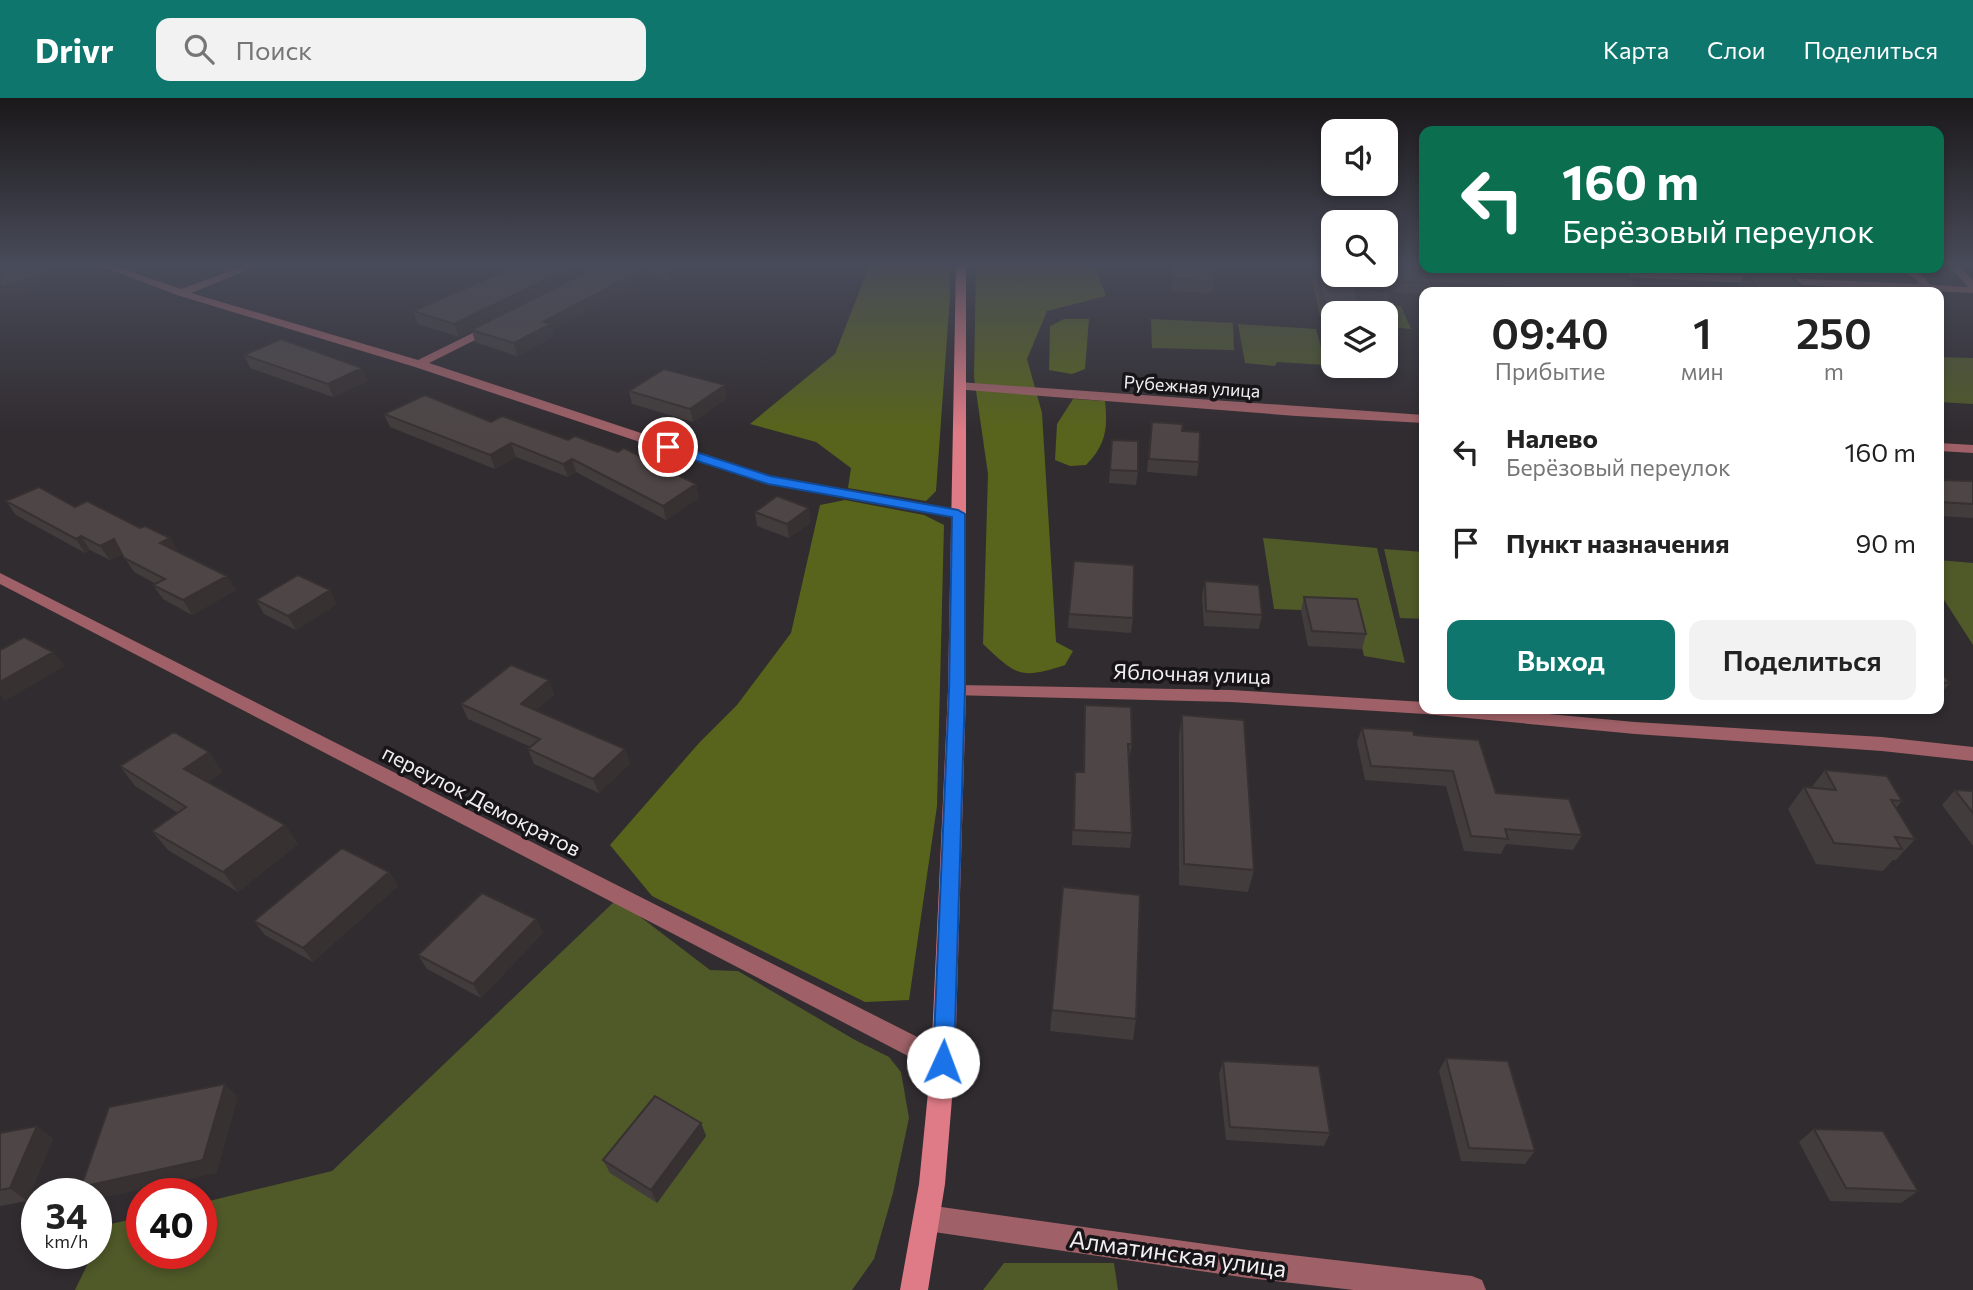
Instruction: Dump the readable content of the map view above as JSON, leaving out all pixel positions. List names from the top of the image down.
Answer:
{
  "streets": {
    "street": [
      "Рубежная улица",
      "Яблочная улица",
      "переулок Демократов",
      "Алматинская улица"
    ]
  },
  "page": {
    "header": "Drivr",
    "search": "Поиск",
    "nav": ["Карта", "Слои", "Поделиться"],
    "turn": ["160 m", "Берёзовый переулок"],
    "eta": [
      "09:40",
      "Прибытие",
      "1",
      "мин",
      "250",
      "m"
    ],
    "list": [
      {
        "name": "Налево",
        "note": "Берёзовый переулок",
        "value": "160 m"
      },
      {
        "name": "Пункт назначения",
        "value": "90 m"
      }
    ],
    "buttons": ["Выход", "Поделиться"],
    "speed": "34 km/h",
    "limit": "40"
  }
}
